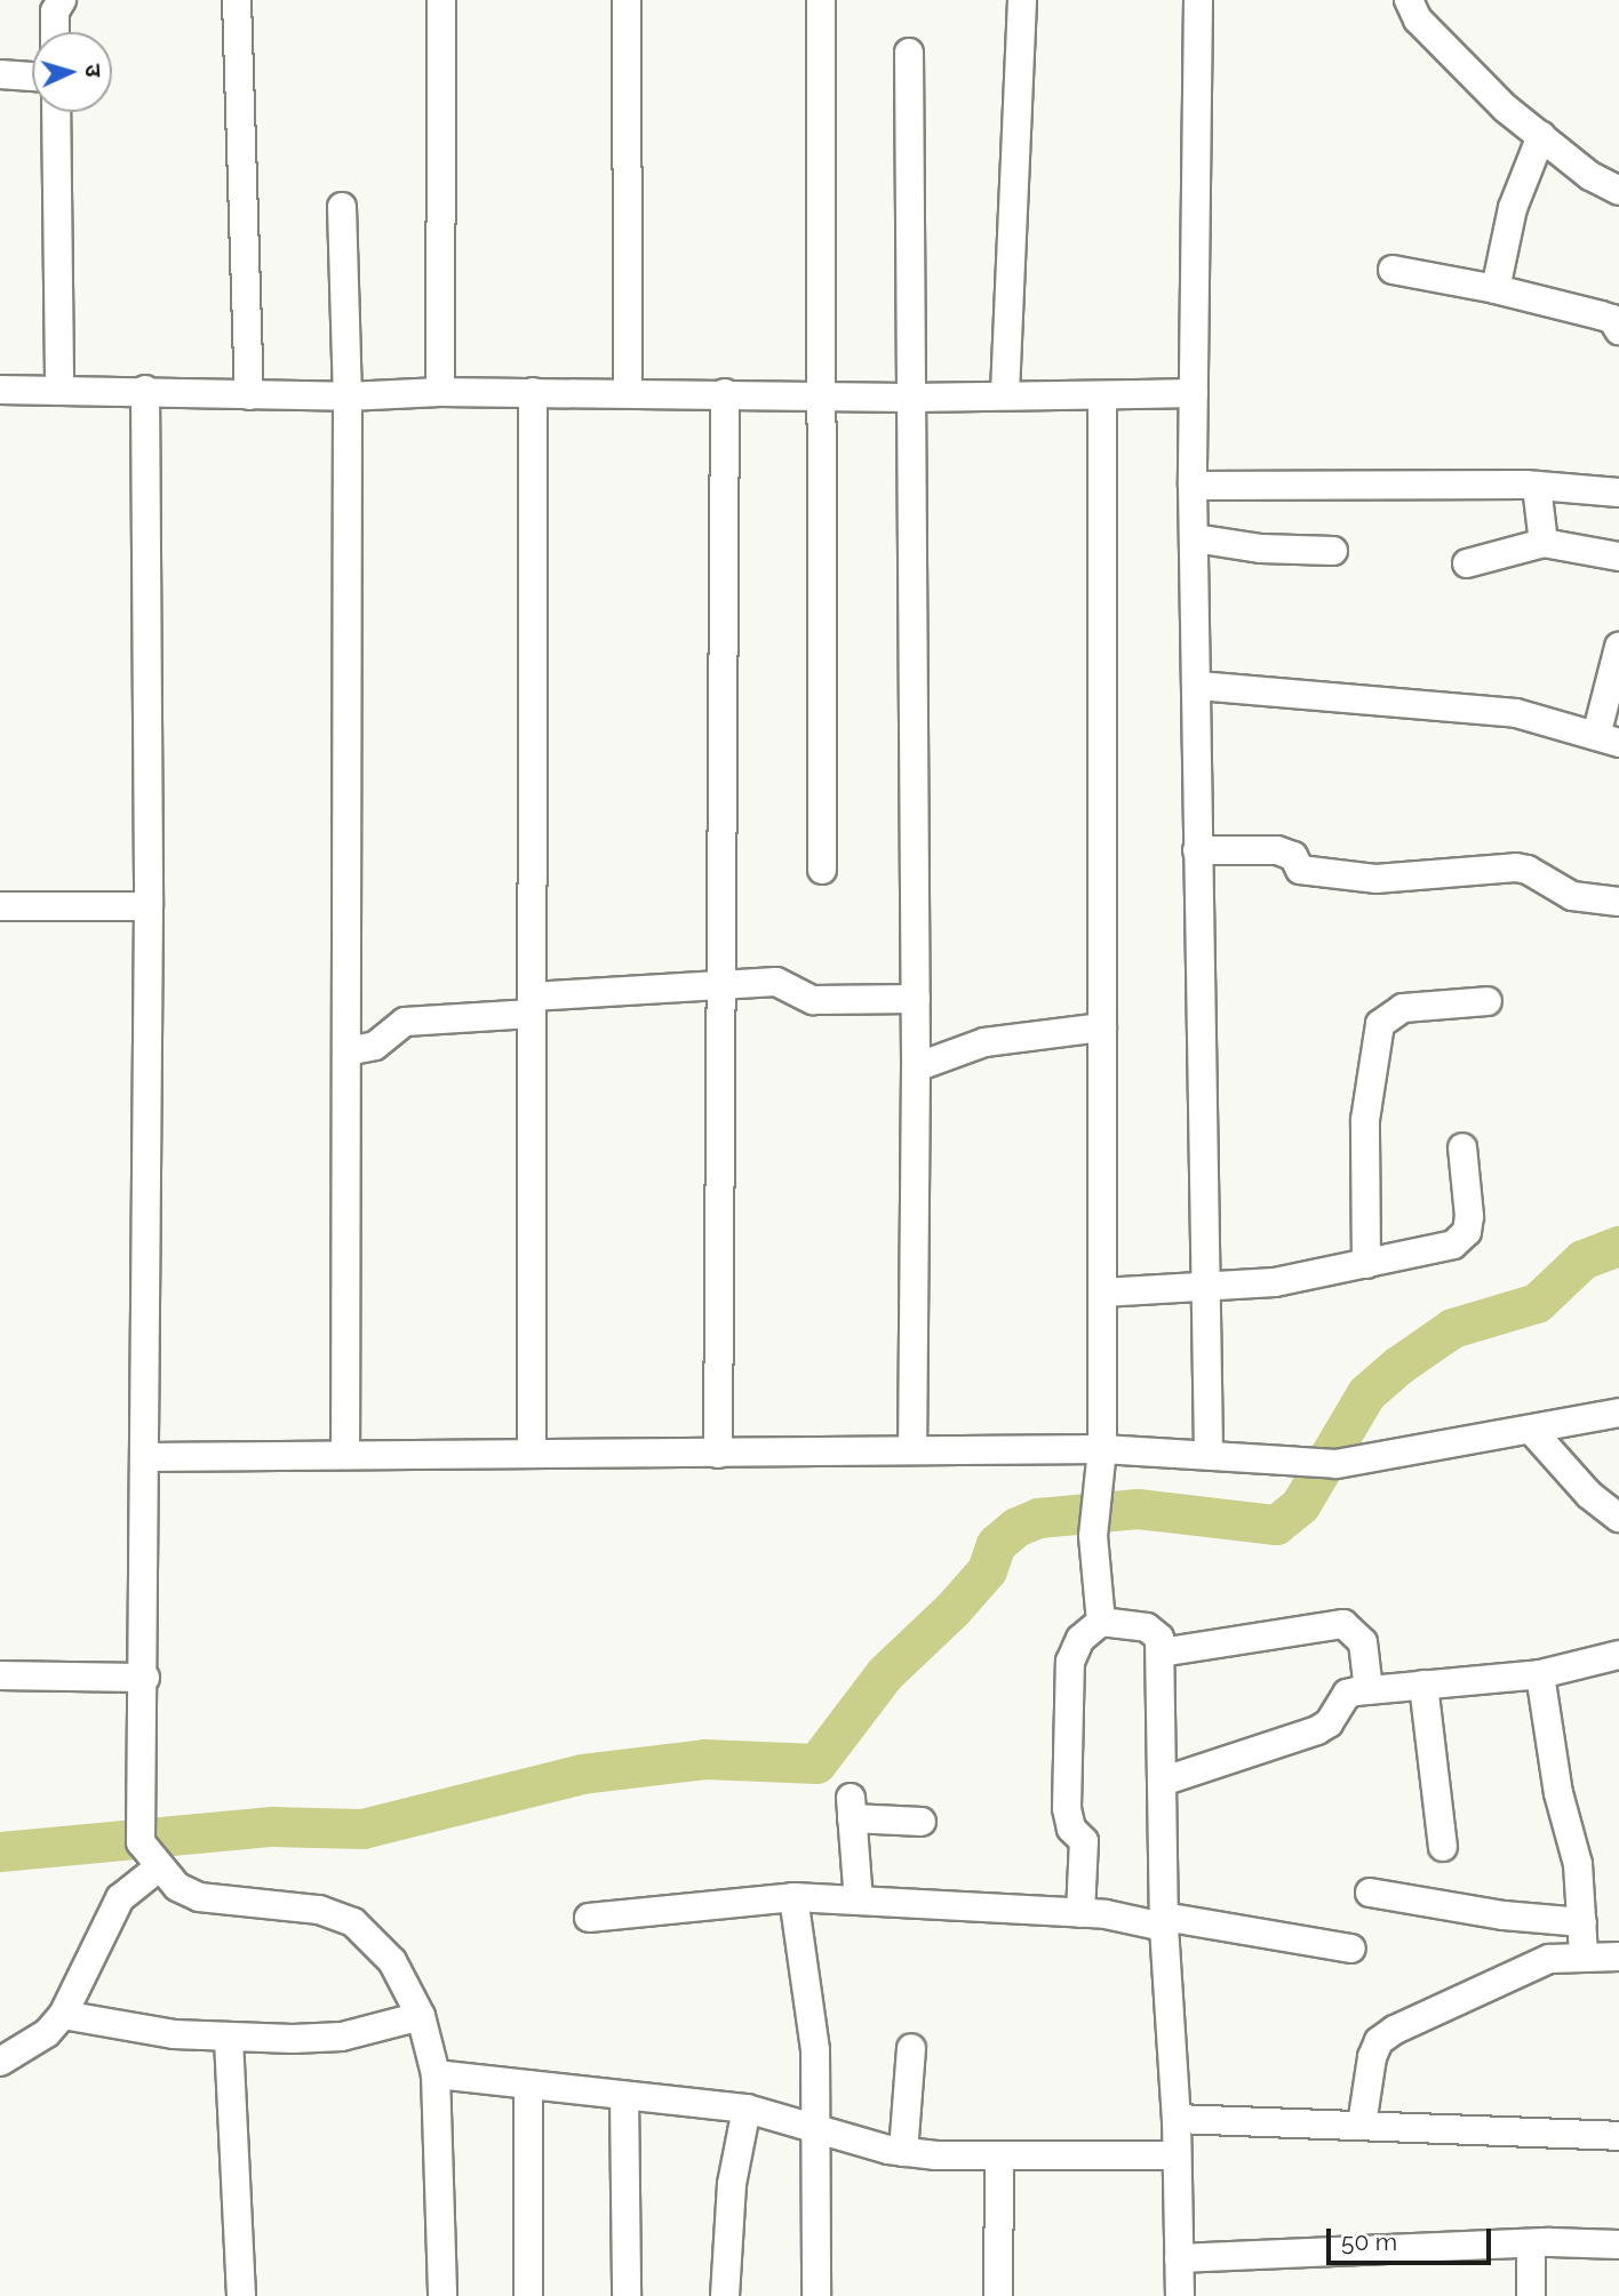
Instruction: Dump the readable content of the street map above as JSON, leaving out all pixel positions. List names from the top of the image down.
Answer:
{
  "scale_bar": "50 m",
  "north": "right"
}
